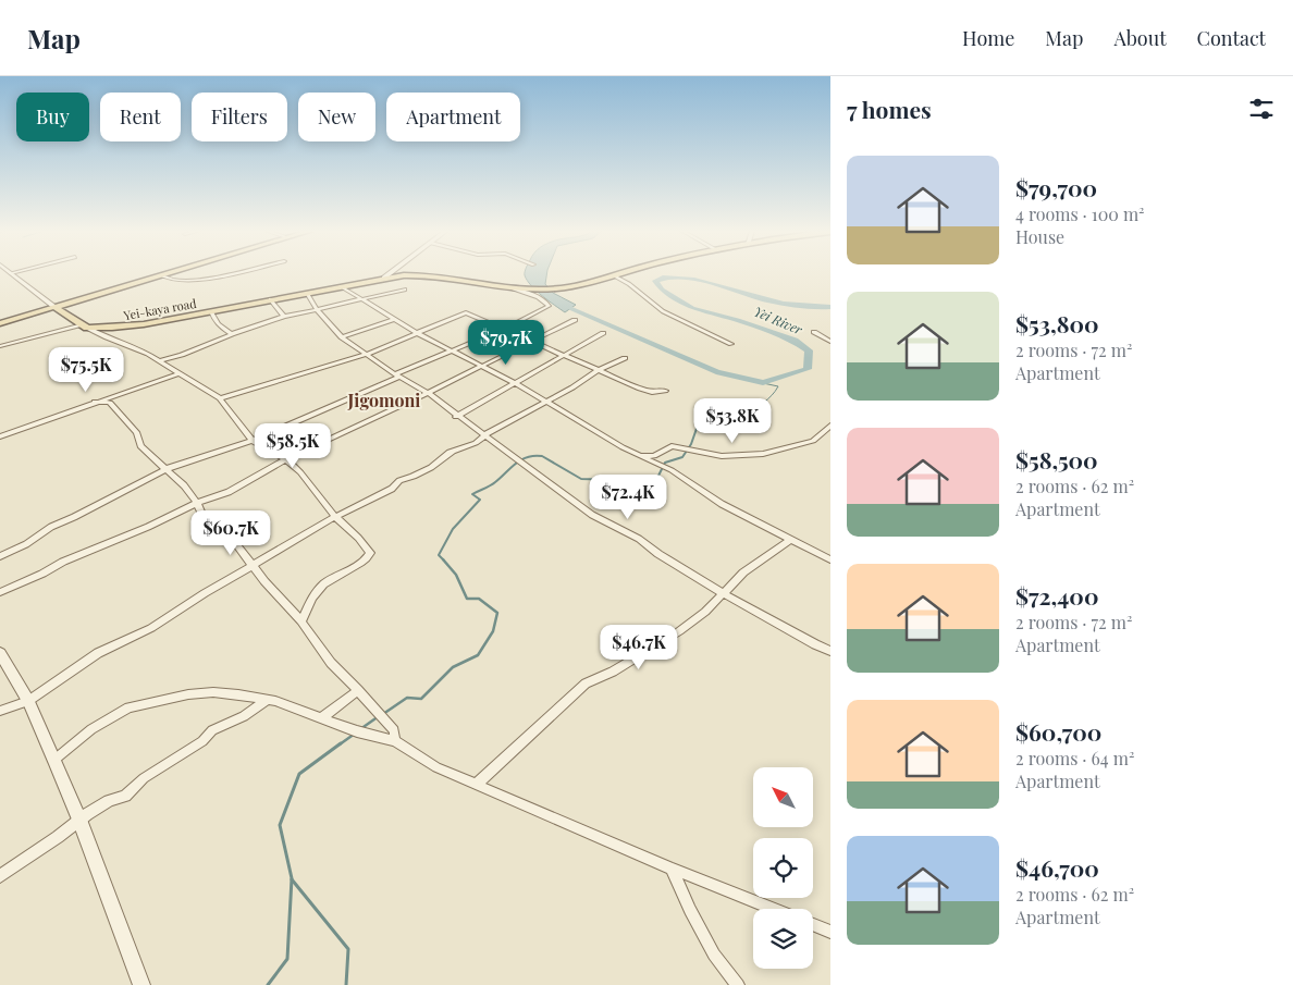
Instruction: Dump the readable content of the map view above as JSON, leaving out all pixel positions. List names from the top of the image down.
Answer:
{
  "streets": {
    "main road": ["Yei-kaya road"]
  },
  "districts": ["Jigomoni"],
  "water": ["Yei River"],
  "north": "top left",
  "page": {
    "header": "Map",
    "nav": [
      "Home",
      "Map",
      "About",
      "Contact"
    ],
    "heading": "7 homes",
    "chip": [
      "Buy",
      "Rent",
      "Filters",
      "New",
      "Apartment"
    ],
    "list": [
      {
        "name": "$79,700",
        "note": "4 rooms · 100 m² · House"
      },
      {
        "name": "$53,800",
        "note": "2 rooms · 72 m² · Apartment"
      },
      {
        "name": "$58,500",
        "note": "2 rooms · 62 m² · Apartment"
      },
      {
        "name": "$72,400",
        "note": "2 rooms · 72 m² · Apartment"
      },
      {
        "name": "$60,700",
        "note": "2 rooms · 64 m² · Apartment"
      },
      {
        "name": "$46,700",
        "note": "2 rooms · 62 m² · Apartment"
      }
    ],
    "price": [
      "$79.7K",
      "$75.5K",
      "$53.8K",
      "$58.5K",
      "$72.4K",
      "$60.7K",
      "$46.7K"
    ]
  }
}
